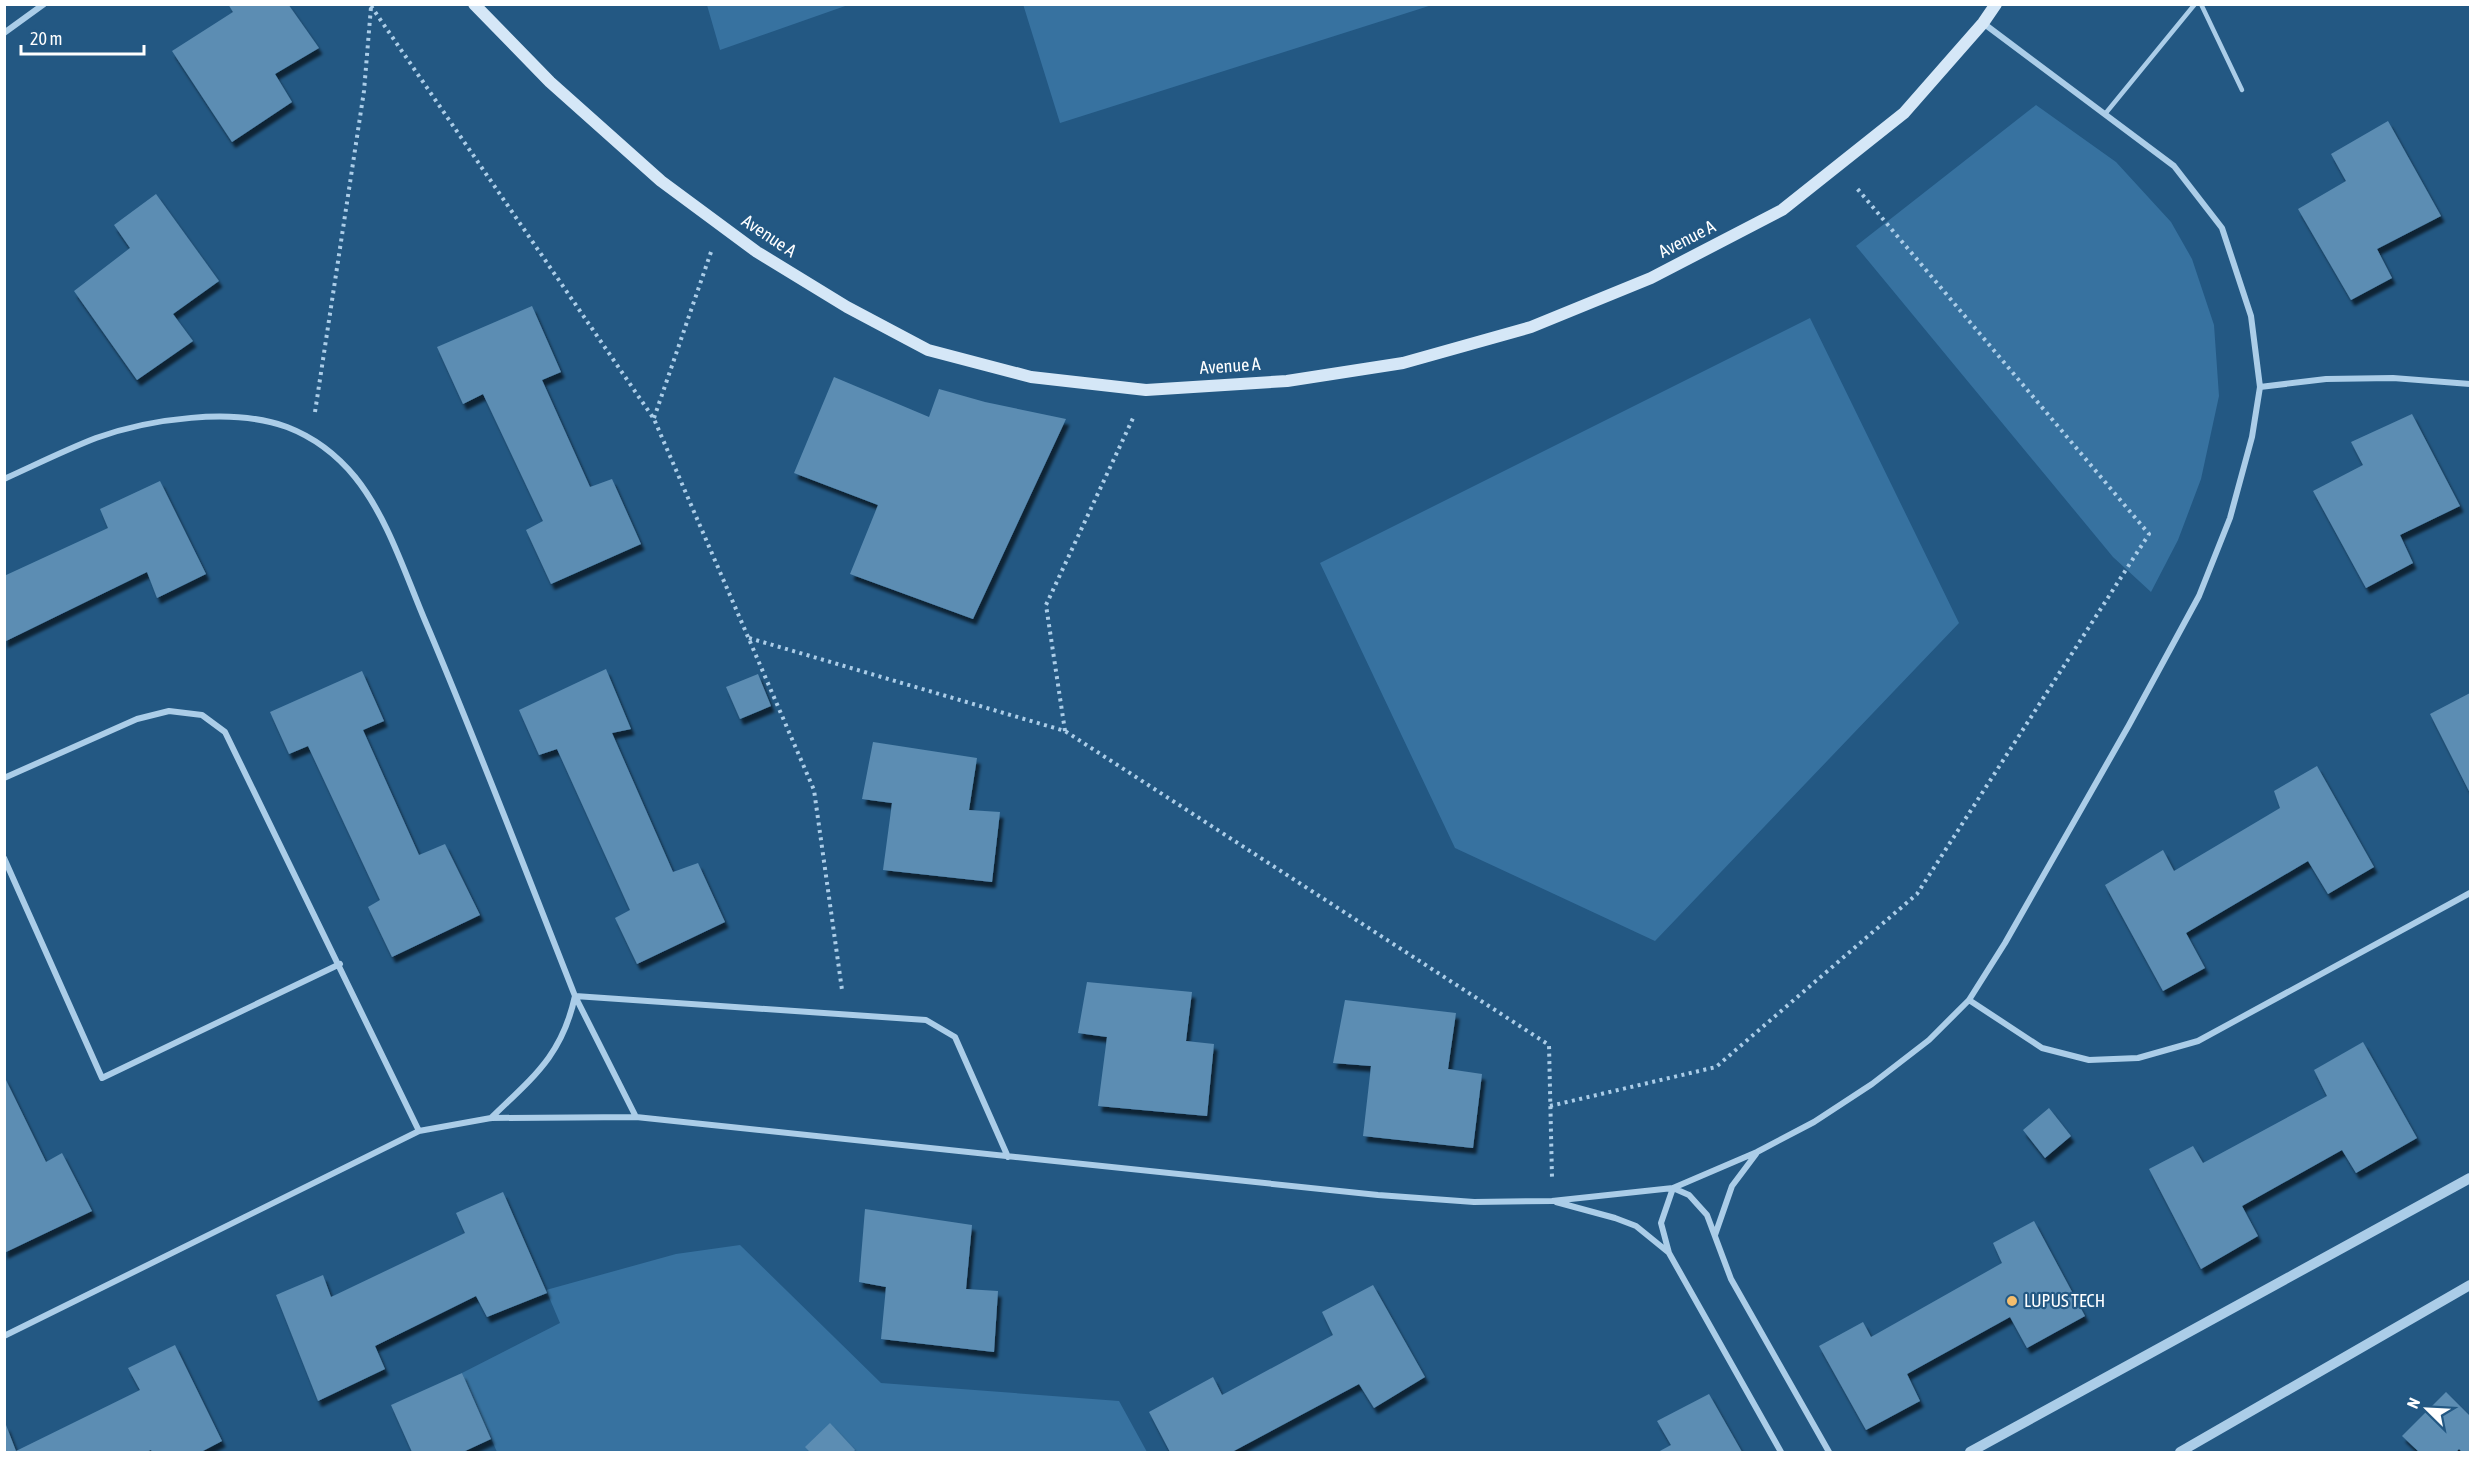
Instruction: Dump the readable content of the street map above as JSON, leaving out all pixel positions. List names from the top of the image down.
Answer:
{
  "streets": {
    "main road": ["Avenue A"]
  },
  "places": ["LUPUS TECH"],
  "scale_bar": "20 m",
  "north": "top left"
}
